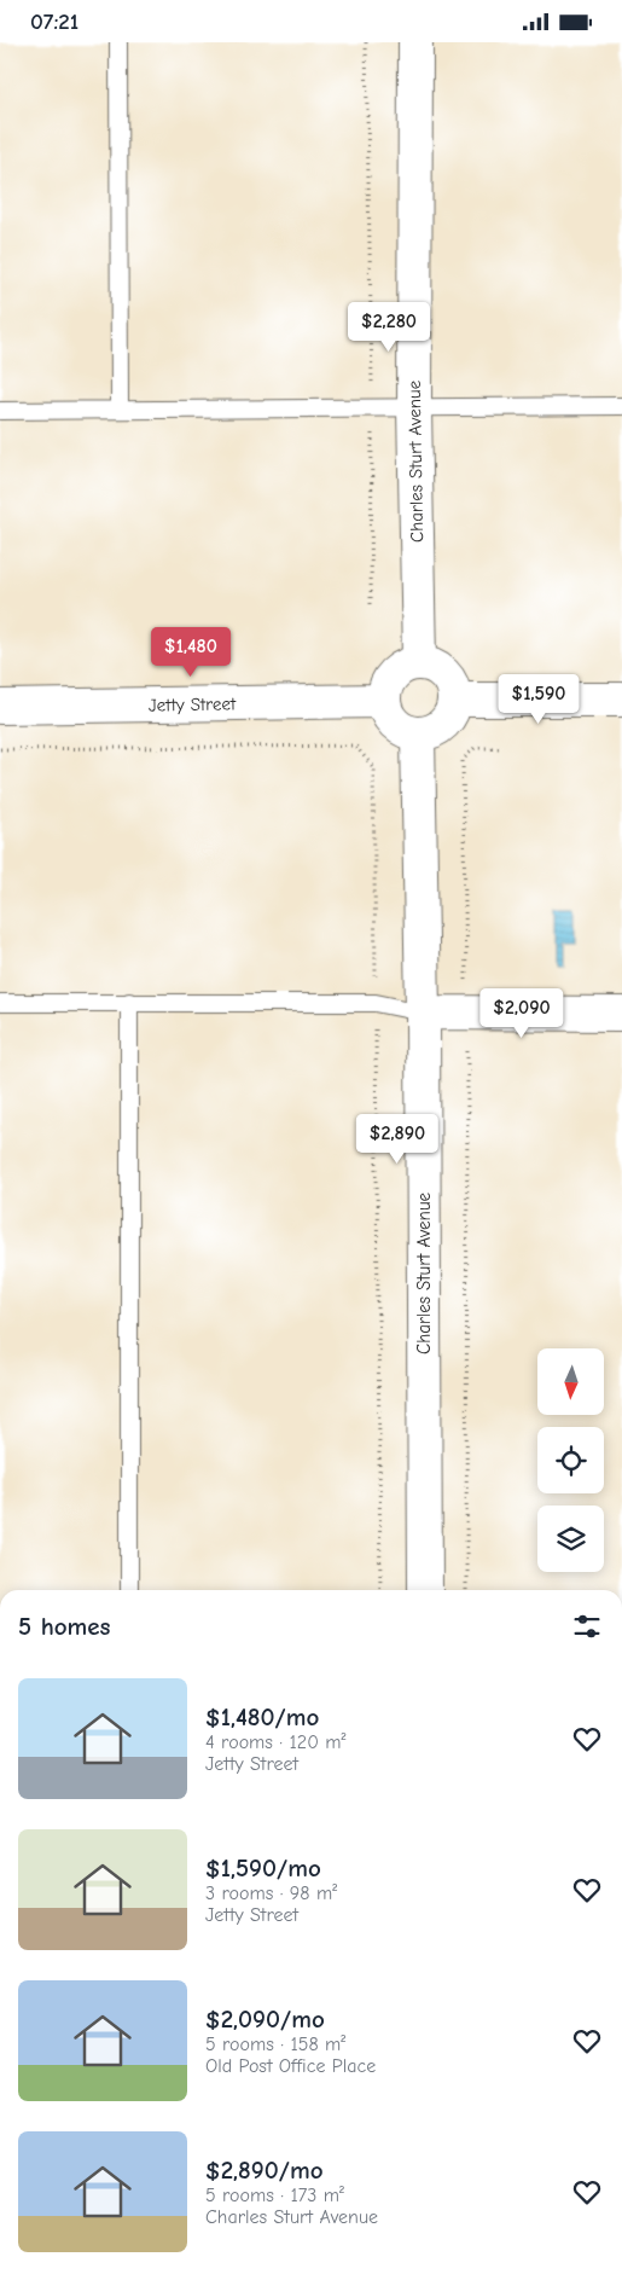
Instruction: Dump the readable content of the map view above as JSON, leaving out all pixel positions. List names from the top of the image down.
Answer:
{
  "streets": {
    "street": ["Charles Sturt Avenue", "Jetty Street"]
  },
  "crossings": [
    ["Charles Sturt Avenue", "Jetty Street"]
  ],
  "north": "bottom",
  "page": {
    "status": "07:21",
    "price": [
      "$2,280",
      "$1,480",
      "$1,590",
      "$2,090",
      "$2,890"
    ],
    "heading": "5 homes",
    "list": [
      {
        "name": "$1,480/mo",
        "note": "4 rooms · 120 m² · Jetty Street"
      },
      {
        "name": "$1,590/mo",
        "note": "3 rooms · 98 m² · Jetty Street"
      },
      {
        "name": "$2,090/mo",
        "note": "5 rooms · 158 m² · Old Post Office Place"
      },
      {
        "name": "$2,890/mo",
        "note": "5 rooms · 173 m² · Charles Sturt Avenue"
      }
    ]
  }
}
